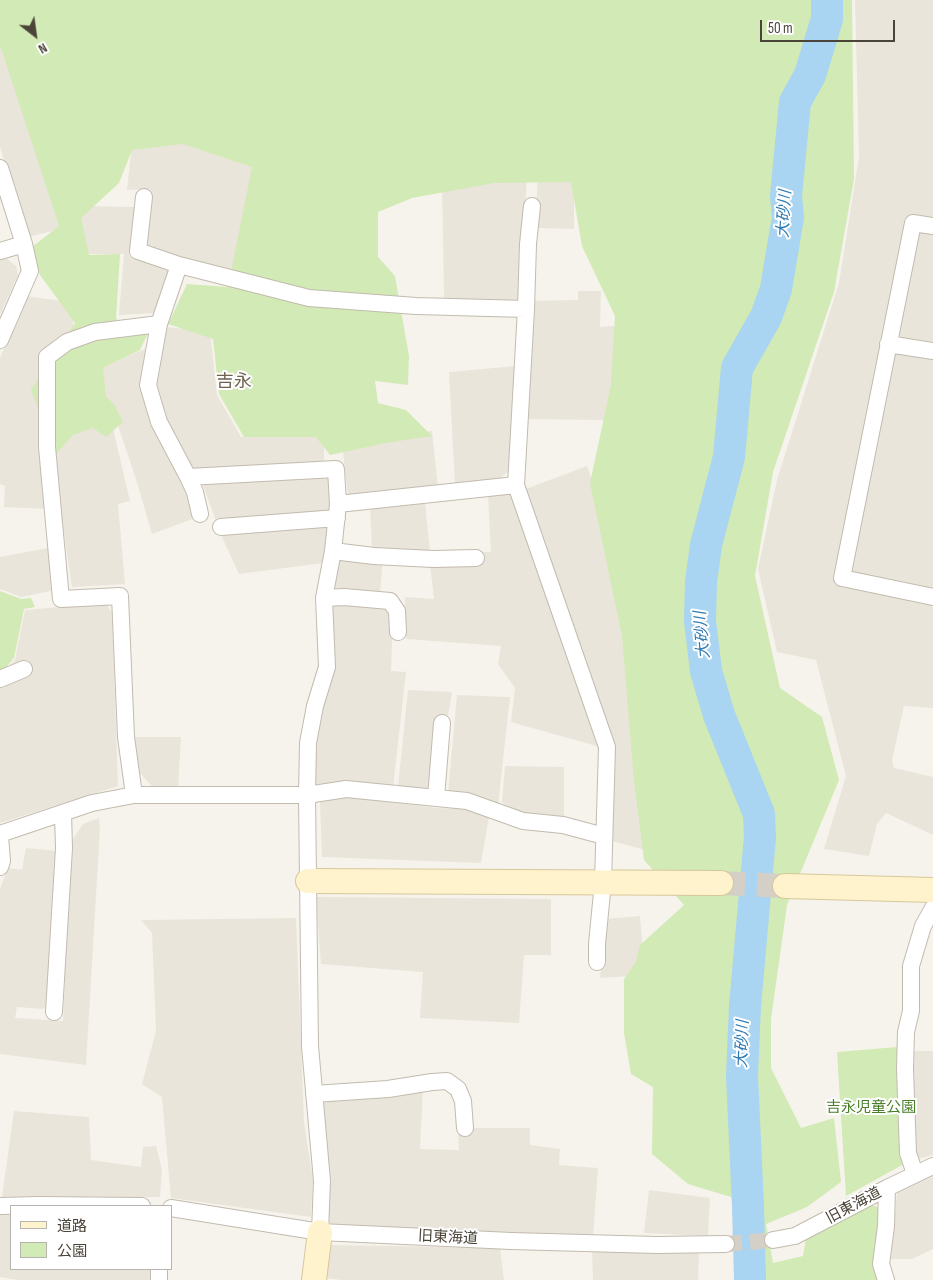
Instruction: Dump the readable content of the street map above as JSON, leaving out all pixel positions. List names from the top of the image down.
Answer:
{
  "streets": {
    "street": ["旧東海道"]
  },
  "districts": ["吉永"],
  "water": ["大砂川"],
  "parks": ["吉永児童公園"],
  "legend": ["道路", "公園"],
  "scale_bar": "50 m",
  "north": "bottom right"
}
